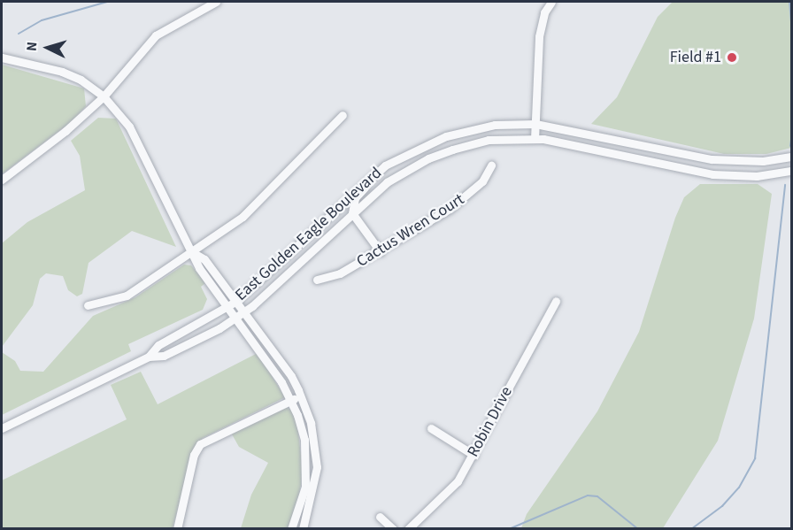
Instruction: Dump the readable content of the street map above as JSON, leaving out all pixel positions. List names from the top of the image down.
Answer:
{
  "streets": {
    "street": ["Cactus Wren Court", "East Golden Eagle Boulevard", "Robin Drive"]
  },
  "places": ["Field #1"],
  "north": "left"
}
